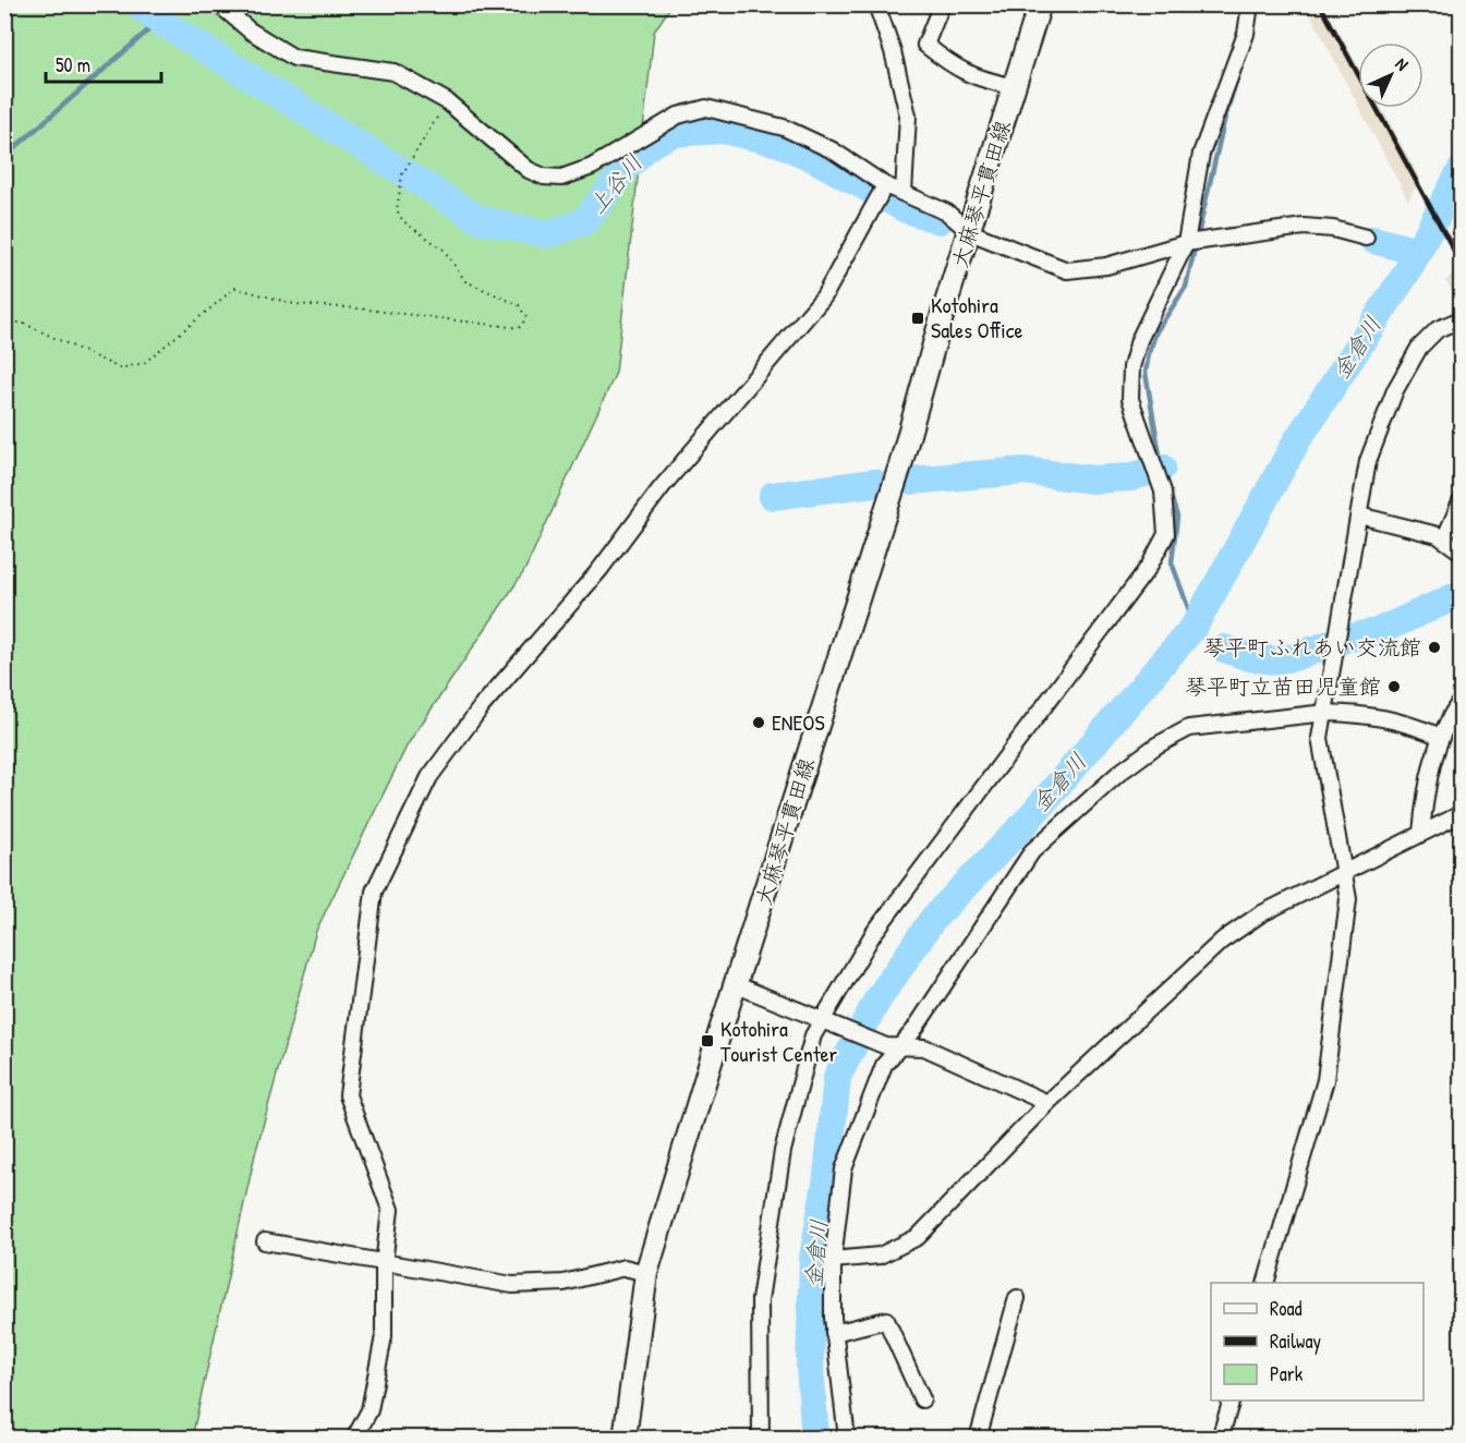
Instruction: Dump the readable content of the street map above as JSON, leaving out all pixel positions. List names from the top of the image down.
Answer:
{
  "streets": {
    "main road": ["大麻琴平貫田線"]
  },
  "water": ["上谷川", "金倉川"],
  "places": {
    "transit": ["Kotohira Sales Office", "Kotohira Tourist Center"],
    "other": ["琴平町ふれあい交流館", "琴平町立苗田児童館", "ENEOS"]
  },
  "legend": ["Road", "Railway", "Park"],
  "scale_bar": "50 m",
  "north": "top right"
}
